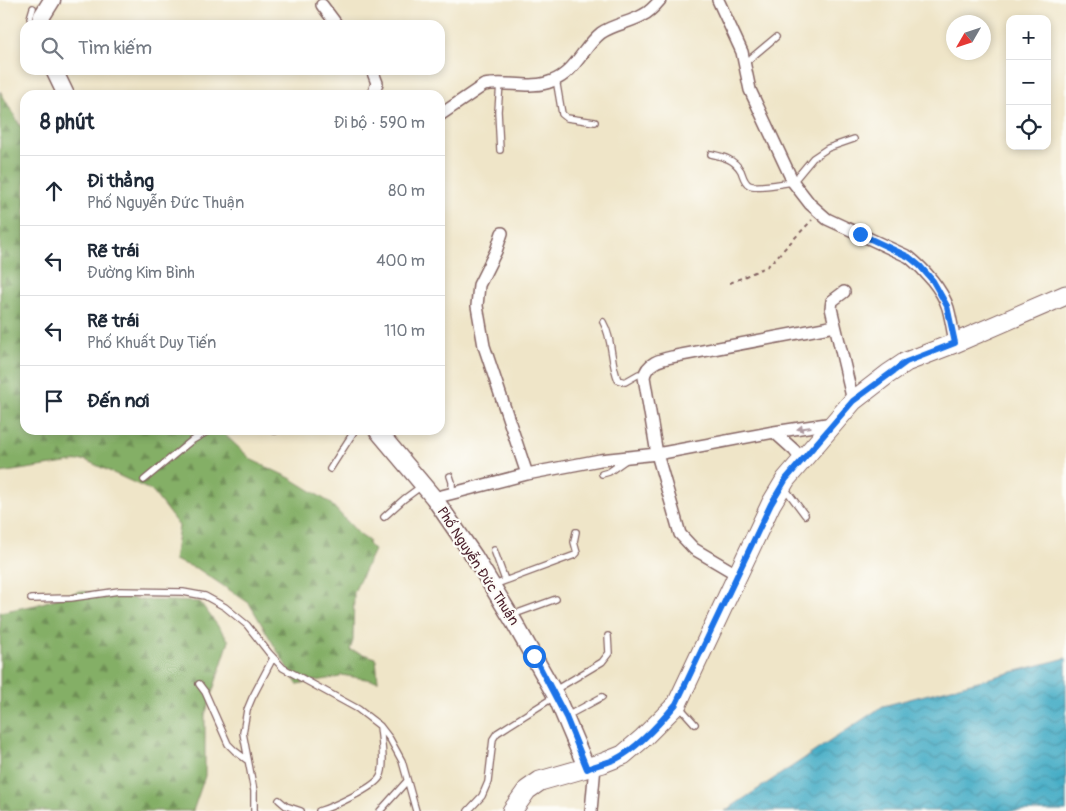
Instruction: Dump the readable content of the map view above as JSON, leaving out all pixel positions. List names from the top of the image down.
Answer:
{
  "streets": {
    "street": ["Phố Nguyễn Đức Thuận"]
  },
  "north": "bottom left",
  "page": {
    "map_buttons": ["+", "−"],
    "search": "Tìm kiếm",
    "heading": ["8 phút", "Đi bộ · 590 m"],
    "list": [
      ["Đi thẳng", "Phố Nguyễn Đức Thuận", "80 m"],
      ["Rẽ trái", "Đường Kim Bình", "400 m"],
      ["Rẽ trái", "Phố Khuất Duy Tiến", "110 m"],
      "Đến nơi"
    ]
  }
}
